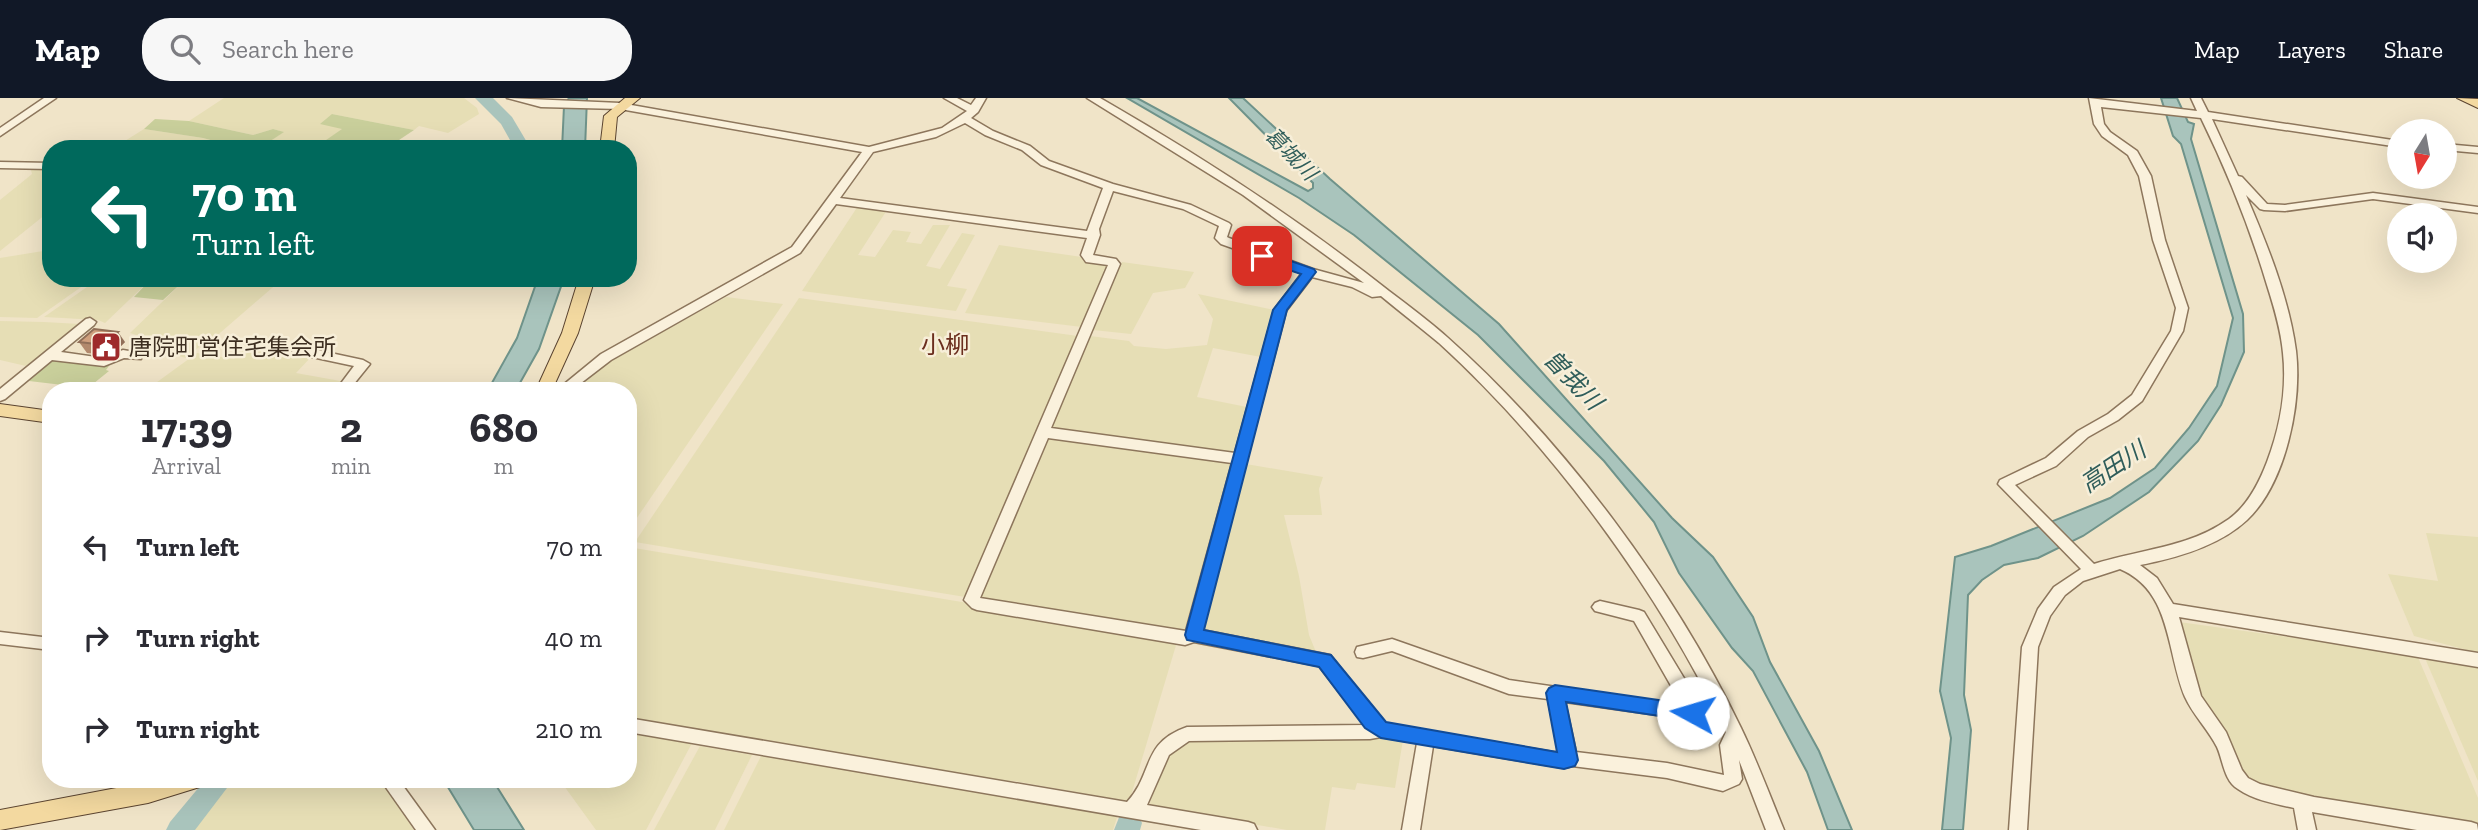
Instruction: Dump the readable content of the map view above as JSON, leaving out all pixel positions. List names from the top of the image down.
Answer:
{
  "districts": ["小柳"],
  "water": ["葛城川", "曽我川", "高田川"],
  "places": {
    "public building": ["唐院町営住宅集会所"]
  },
  "north": "bottom",
  "page": {
    "header": "Map",
    "search": "Search here",
    "nav": ["Map", "Layers", "Share"],
    "turn": ["70 m", "Turn left"],
    "eta": [
      "17:39",
      "Arrival",
      "2",
      "min",
      "680",
      "m"
    ],
    "list": [
      {
        "name": "Turn left",
        "value": "70 m"
      },
      {
        "name": "Turn right",
        "value": "40 m"
      },
      {
        "name": "Turn right",
        "value": "210 m"
      }
    ]
  }
}
